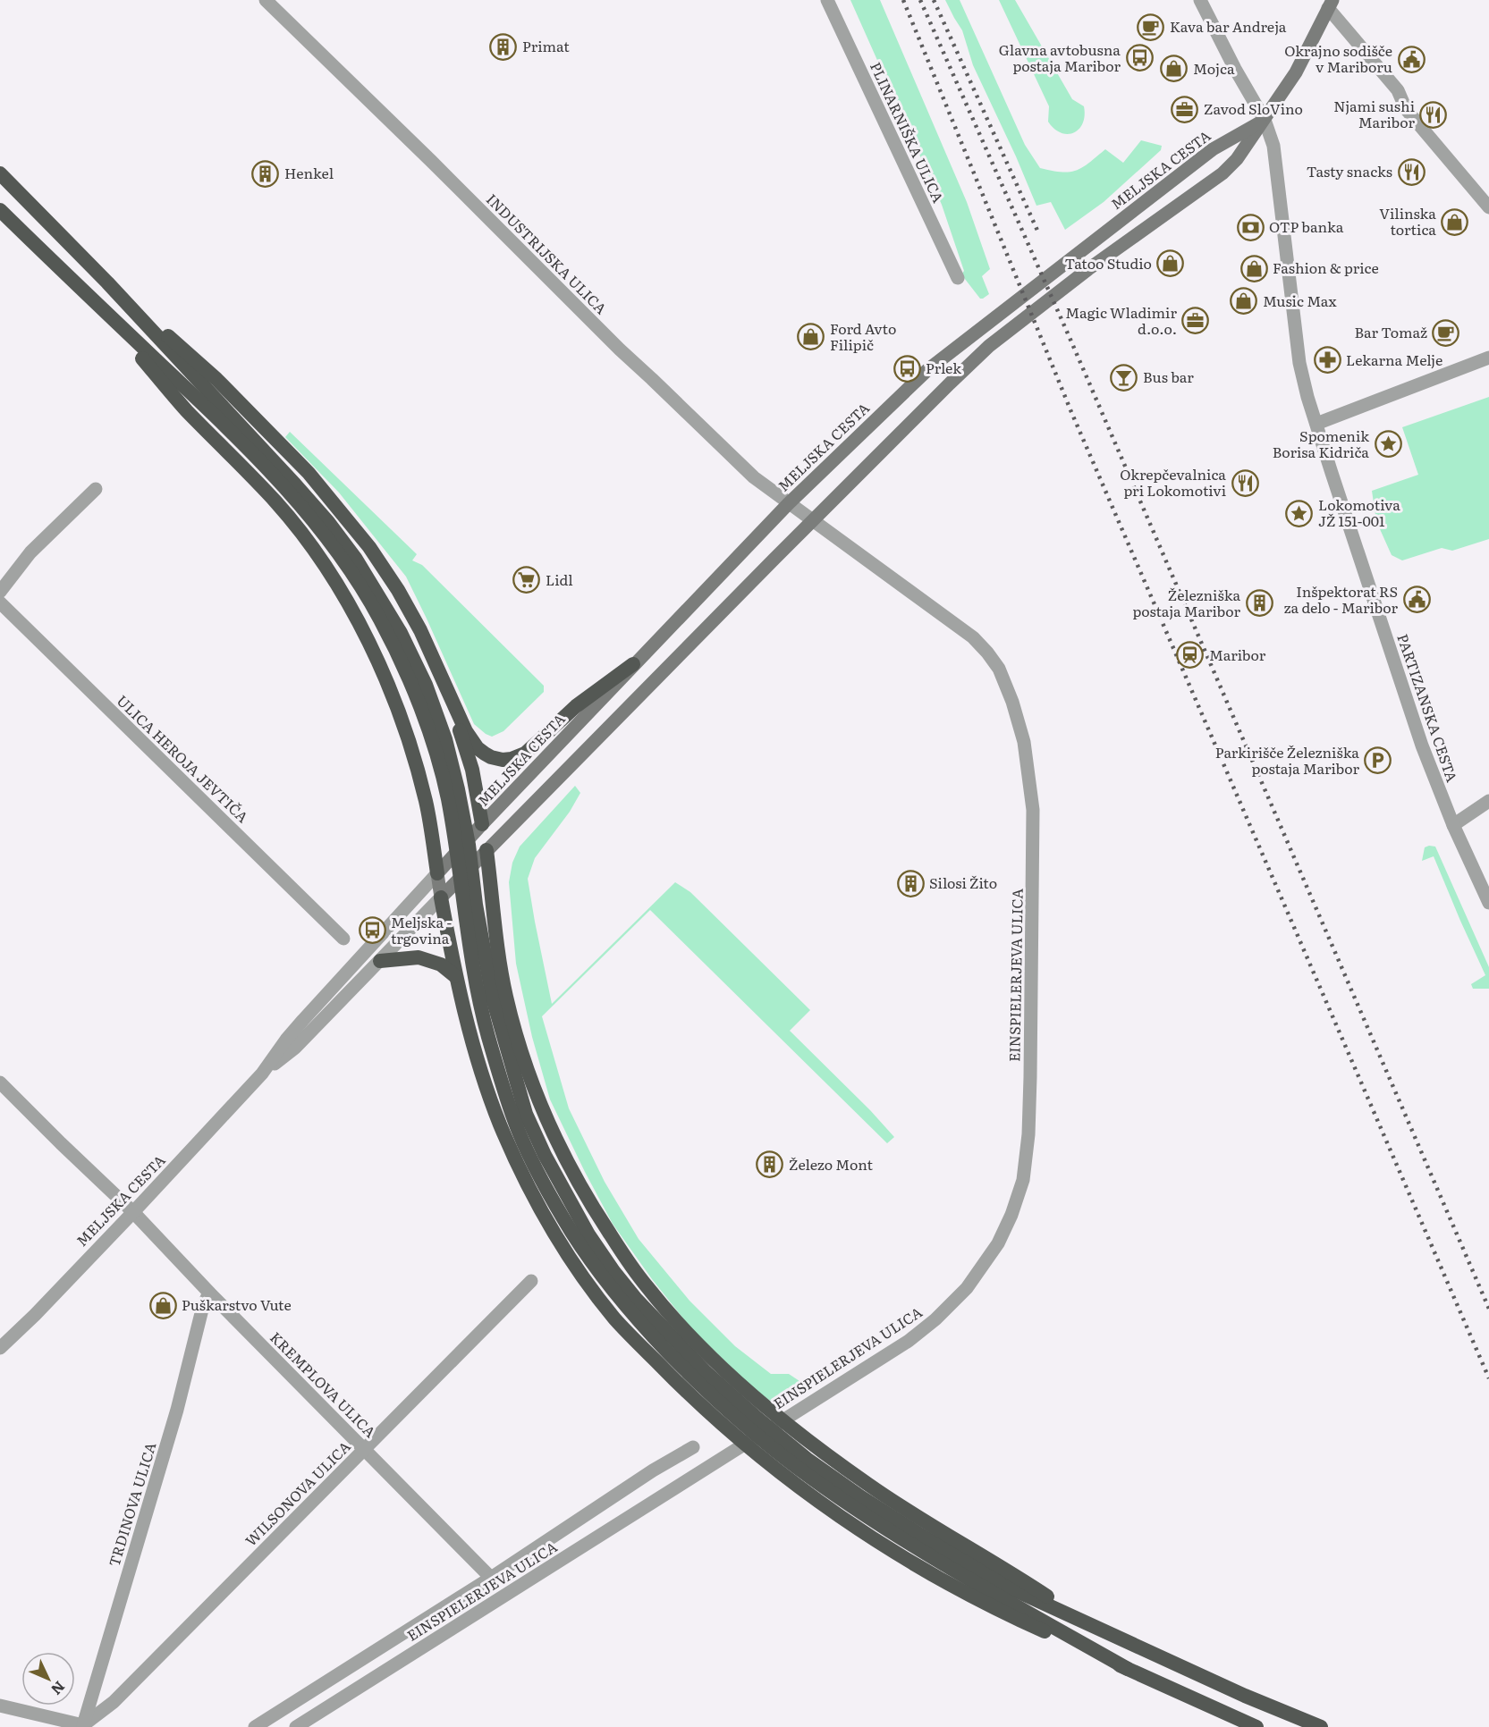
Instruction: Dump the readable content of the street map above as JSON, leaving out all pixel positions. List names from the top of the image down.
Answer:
{
  "streets": {
    "main road": ["MELJSKA CESTA"],
    "street": [
      "PLINARNIŠKA ULICA",
      "INDUSTRIJSKA ULICA",
      "PARTIZANSKA CESTA",
      "ULICA HEROJA JEVTIČA",
      "EINSPIELERJEVA ULICA",
      "KREMPLOVA ULICA",
      "WILSONOVA ULICA",
      "TRDINOVA ULICA"
    ]
  },
  "crossings": [
    ["MELJSKA CESTA", "INDUSTRIJSKA ULICA"],
    ["MELJSKA CESTA", "PARTIZANSKA CESTA"],
    ["MELJSKA CESTA", "EINSPIELERJEVA ULICA"],
    ["MELJSKA CESTA", "KREMPLOVA ULICA"],
    ["INDUSTRIJSKA ULICA", "EINSPIELERJEVA ULICA"],
    ["EINSPIELERJEVA ULICA", "KREMPLOVA ULICA"],
    ["KREMPLOVA ULICA", "WILSONOVA ULICA"],
    ["KREMPLOVA ULICA", "TRDINOVA ULICA"],
    ["WILSONOVA ULICA", "TRDINOVA ULICA"]
  ],
  "places": {
    "cafe": ["Kava bar Andreja", "Bar Tomaž"],
    "building": [
      "Primat",
      "Henkel",
      "Železniška postaja Maribor",
      "Silosi Žito",
      "Železo Mont"
    ],
    "bus stop": ["Glavna avtobusna postaja Maribor", "Prlek", "Meljska - trgovina"],
    "public building": ["Okrajno sodišče v Mariboru", "Inšpektorat RS za delo - Maribor"],
    "shop": [
      "Mojca",
      "Vilinska tortica",
      "Tatoo Studio",
      "Fashion & price",
      "Music Max",
      "Ford Avto Filipič",
      "Puškarstvo Vute"
    ],
    "office": ["Zavod SloVino", "Magic Wladimir d.o.o."],
    "restaurant": ["Njami sushi Maribor", "Tasty snacks", "Okrepčevalnica pri Lokomotivi"],
    "bank": ["OTP banka"],
    "pharmacy": ["Lekarna Melje"],
    "bar": ["Bus bar"],
    "place": ["Spomenik Borisa Kidriča", "Lokomotiva JŽ 151-001"],
    "supermarket": ["Lidl"],
    "station": ["Maribor"],
    "parking": ["Parkirišče Železniška postaja Maribor"]
  },
  "north": "bottom right"
}
